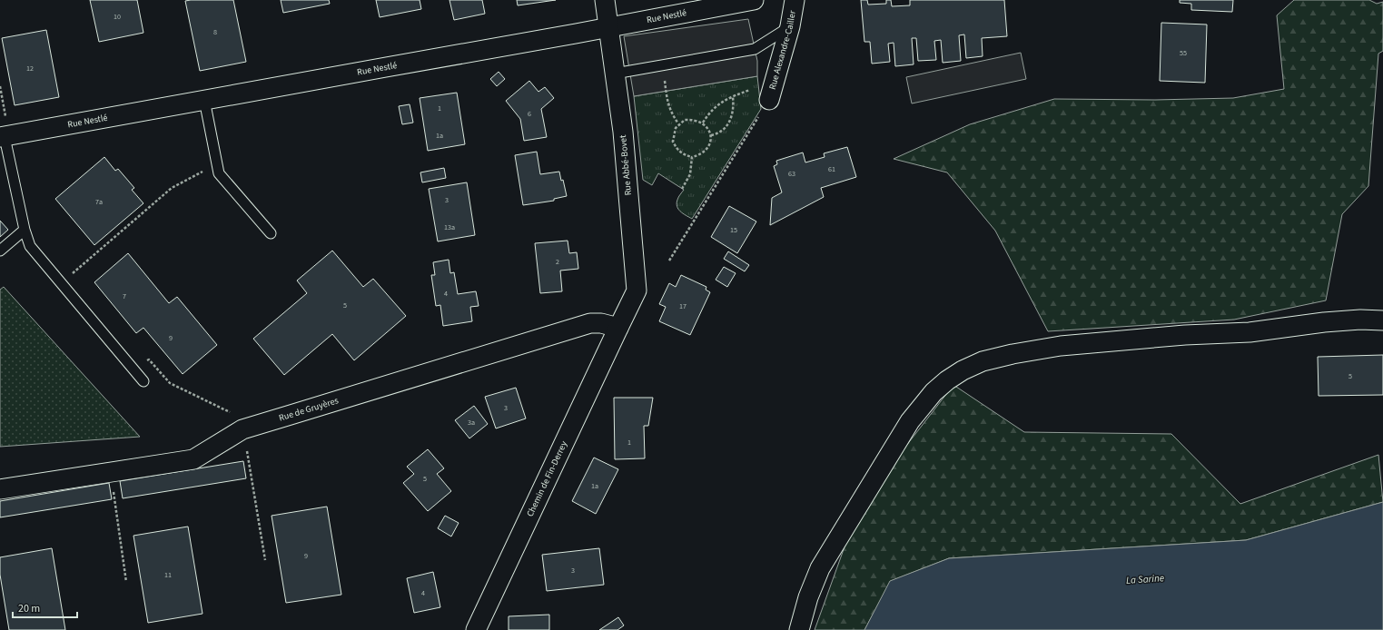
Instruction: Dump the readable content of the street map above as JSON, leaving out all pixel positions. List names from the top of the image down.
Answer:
{
  "streets": {
    "street": [
      "Rue Nestlé",
      "Rue Alexandre-Cailler",
      "Rue Abbé-Bovet",
      "Rue de Gruyères",
      "Chemin de Fin-Derrey"
    ]
  },
  "crossings": [
    ["Rue Nestlé", "Rue Abbé-Bovet"],
    ["Rue Abbé-Bovet", "Rue de Gruyères"],
    ["Rue Abbé-Bovet", "Chemin de Fin-Derrey"],
    ["Rue de Gruyères", "Chemin de Fin-Derrey"]
  ],
  "water": ["La Sarine"],
  "house_numbers": [
    "10",
    "8",
    "55",
    "12",
    "1",
    "6",
    "1a",
    "61",
    "63",
    "3",
    "7a",
    "13a",
    "15",
    "2",
    "4",
    "7",
    "5",
    "17",
    "9",
    "5",
    "3",
    "3a",
    "1",
    "5",
    "1a",
    "9",
    "3",
    "11",
    "4"
  ],
  "scale_bar": "20 m"
}
